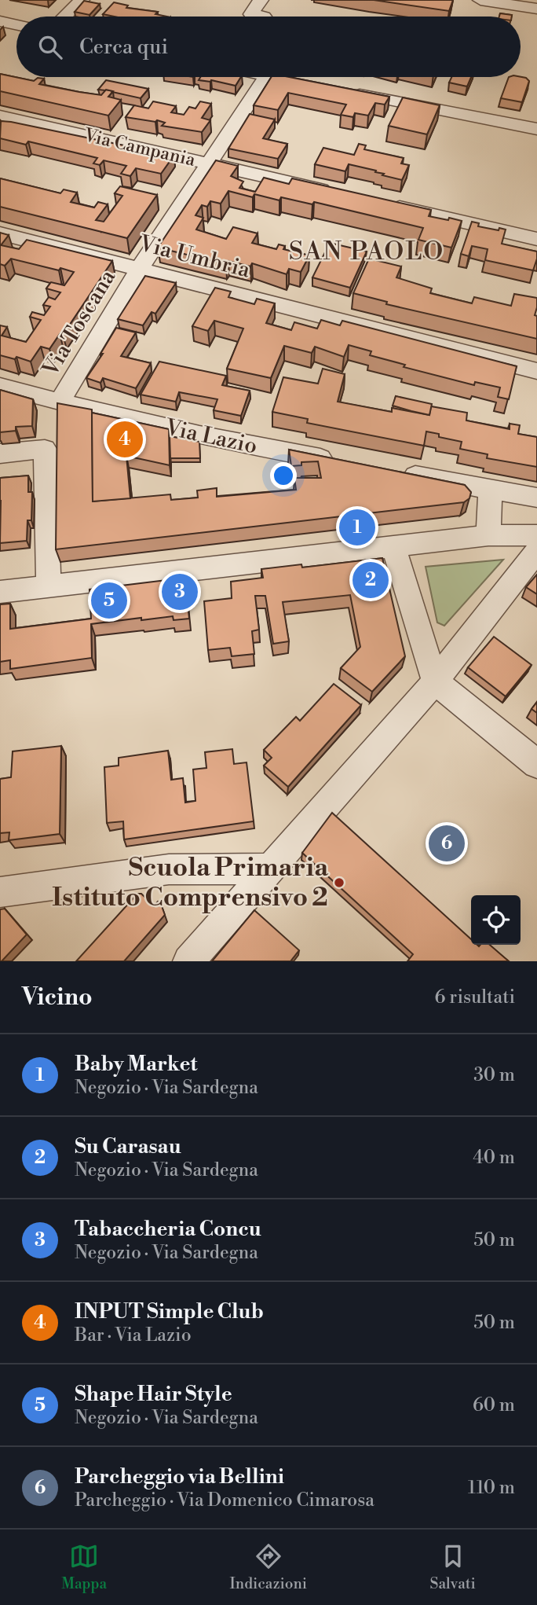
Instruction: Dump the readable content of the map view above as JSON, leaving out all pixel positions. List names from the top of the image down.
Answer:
{
  "streets": {
    "street": [
      "Via Campania",
      "Via Umbria",
      "Via Toscana",
      "Via Lazio"
    ]
  },
  "crossings": [
    ["Via Campania", "Via Toscana"],
    ["Via Umbria", "Via Toscana"],
    ["Via Toscana", "Via Lazio"]
  ],
  "districts": ["SAN PAOLO"],
  "places": ["Scuola Primaria Istituto Comprensivo 2"],
  "page": {
    "search": "Cerca qui",
    "pins": [
      "4",
      "1",
      "2",
      "3",
      "5",
      "6"
    ],
    "heading": ["Vicino", "6 risultati"],
    "list": [
      {
        "mark": "1",
        "name": "Baby Market",
        "note": "Negozio · Via Sardegna",
        "value": "30 m"
      },
      {
        "mark": "2",
        "name": "Su Carasau",
        "note": "Negozio · Via Sardegna",
        "value": "40 m"
      },
      {
        "mark": "3",
        "name": "Tabaccheria Concu",
        "note": "Negozio · Via Sardegna",
        "value": "50 m"
      },
      {
        "mark": "4",
        "name": "INPUT Simple Club",
        "note": "Bar · Via Lazio",
        "value": "50 m"
      },
      {
        "mark": "5",
        "name": "Shape Hair Style",
        "note": "Negozio · Via Sardegna",
        "value": "60 m"
      },
      {
        "mark": "6",
        "name": "Parcheggio via Bellini",
        "note": "Parcheggio · Via Domenico Cimarosa",
        "value": "110 m"
      }
    ],
    "nav": ["Mappa", "Indicazioni", "Salvati"]
  }
}
